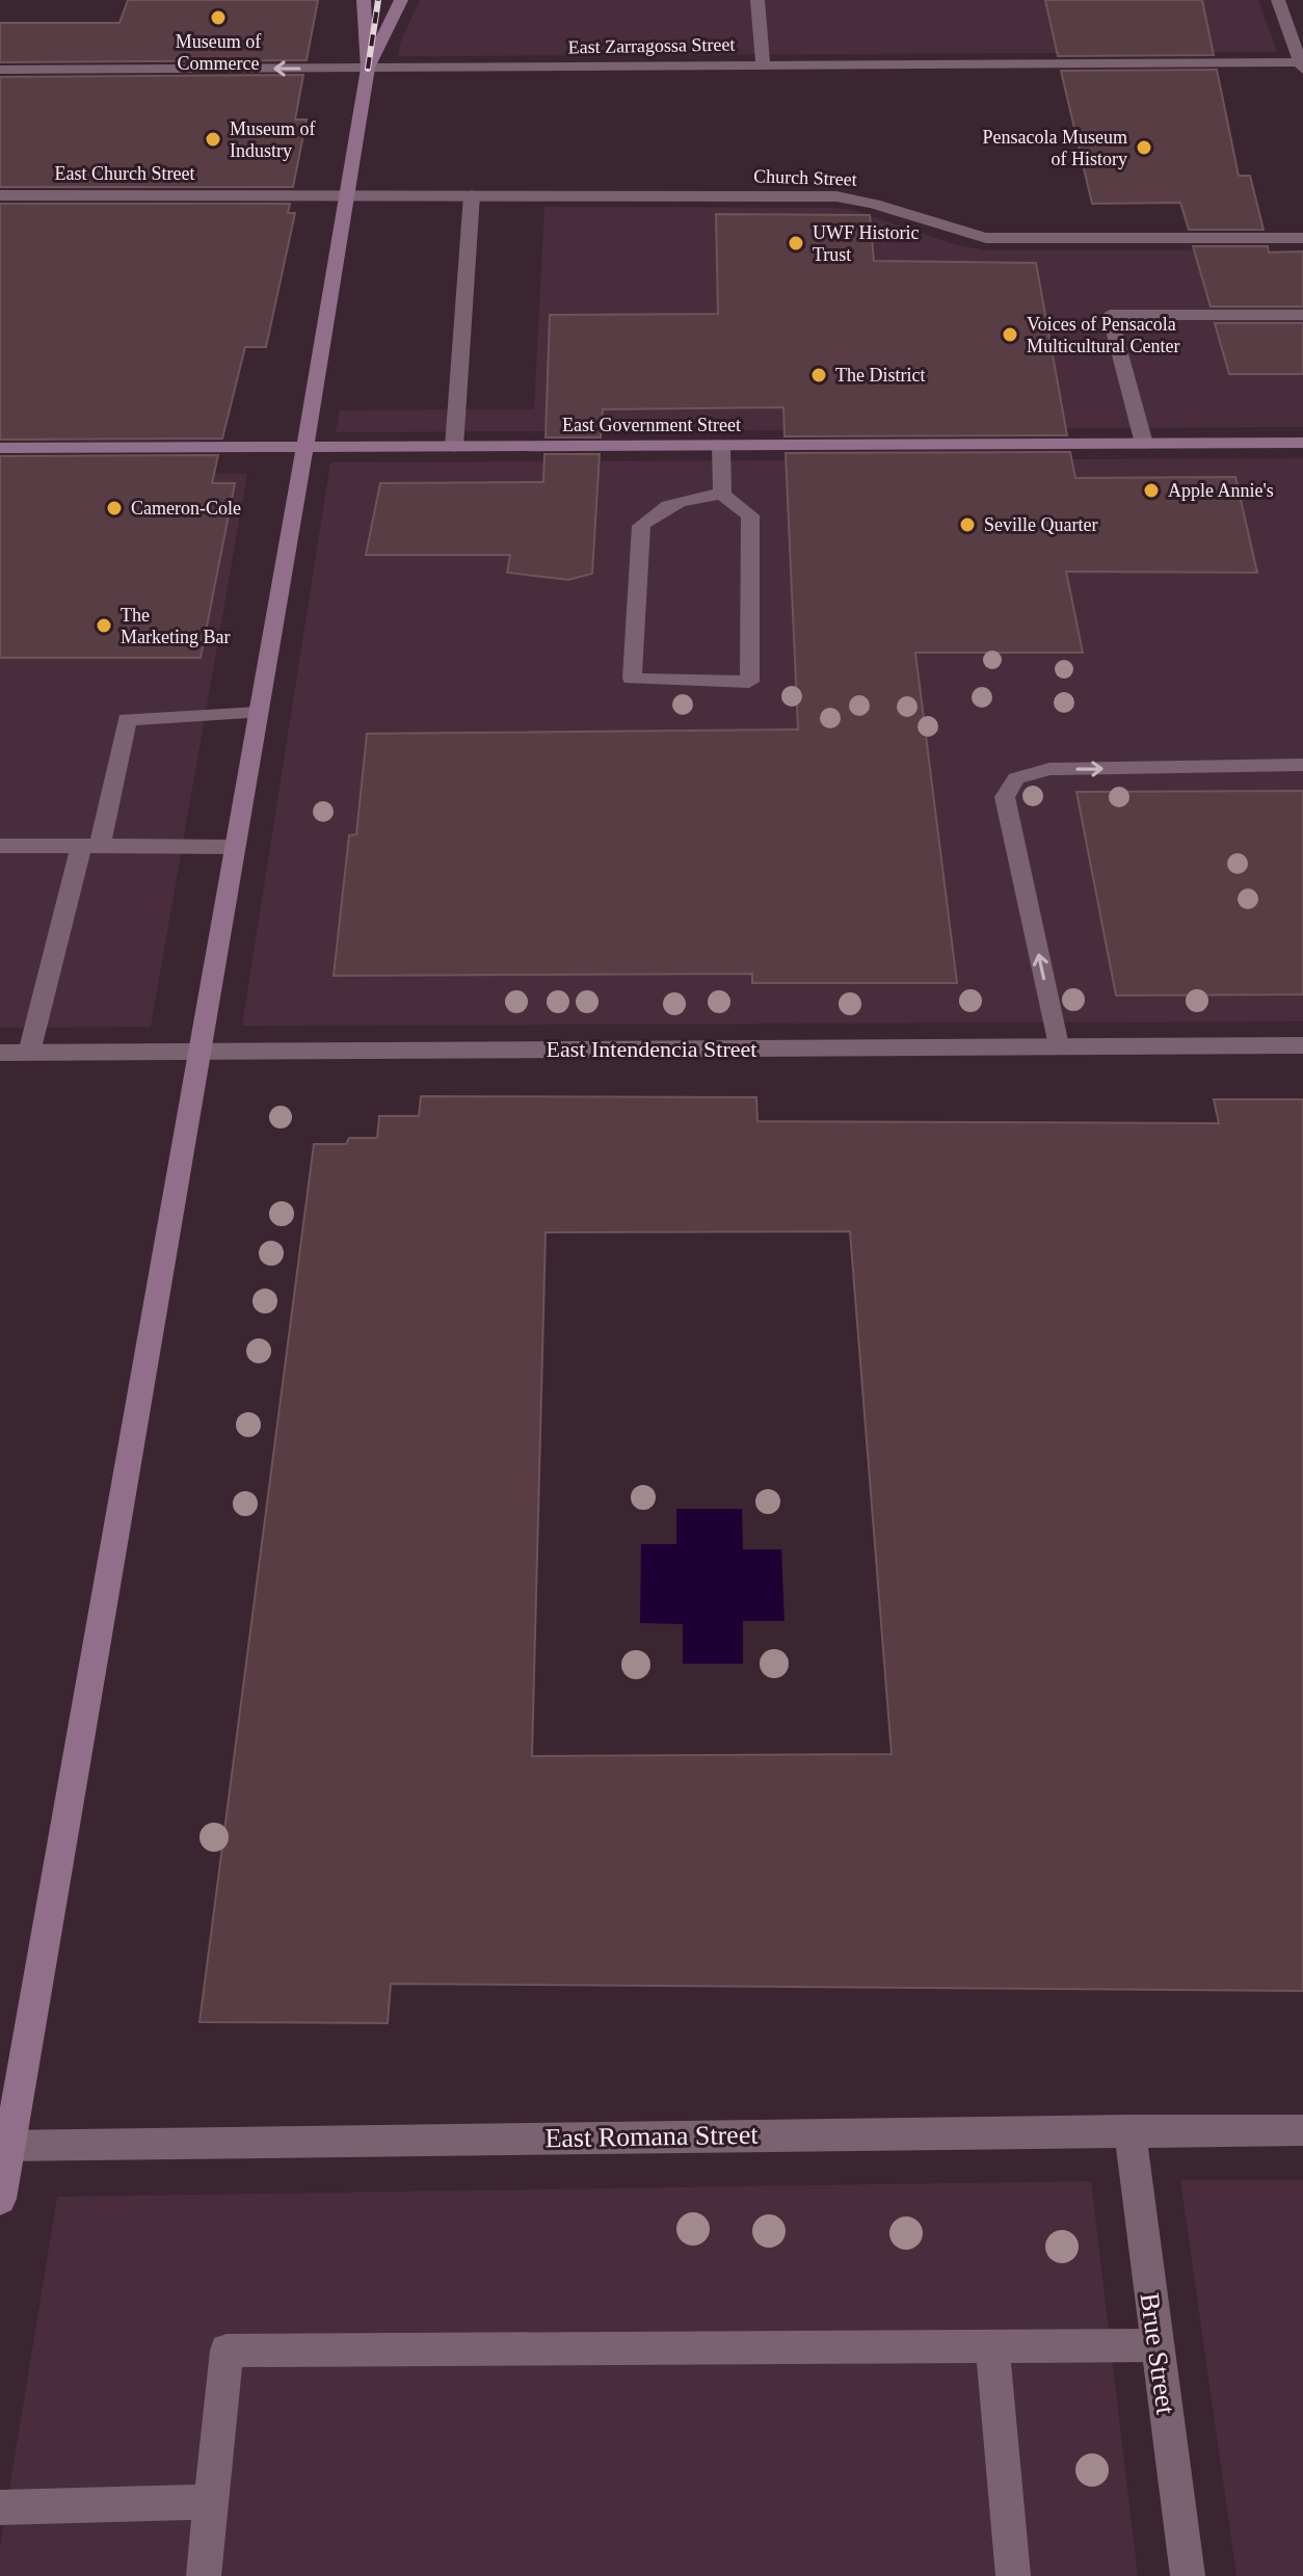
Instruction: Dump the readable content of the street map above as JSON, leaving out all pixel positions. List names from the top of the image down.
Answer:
{
  "streets": {
    "street": [
      "East Zarragossa Street",
      "East Church Street",
      "Church Street",
      "East Government Street",
      "East Intendencia Street",
      "East Romana Street",
      "Brue Street"
    ]
  },
  "crossings": [
    ["East Church Street", "Church Street"],
    ["East Romana Street", "Brue Street"]
  ],
  "places": [
    "Museum of Commerce",
    "Museum of Industry",
    "Pensacola Museum of History",
    "UWF Historic Trust",
    "Voices of Pensacola Multicultural Center",
    "The District",
    "Apple Annie's",
    "Cameron-Cole",
    "Seville Quarter",
    "The Marketing Bar"
  ]
}
